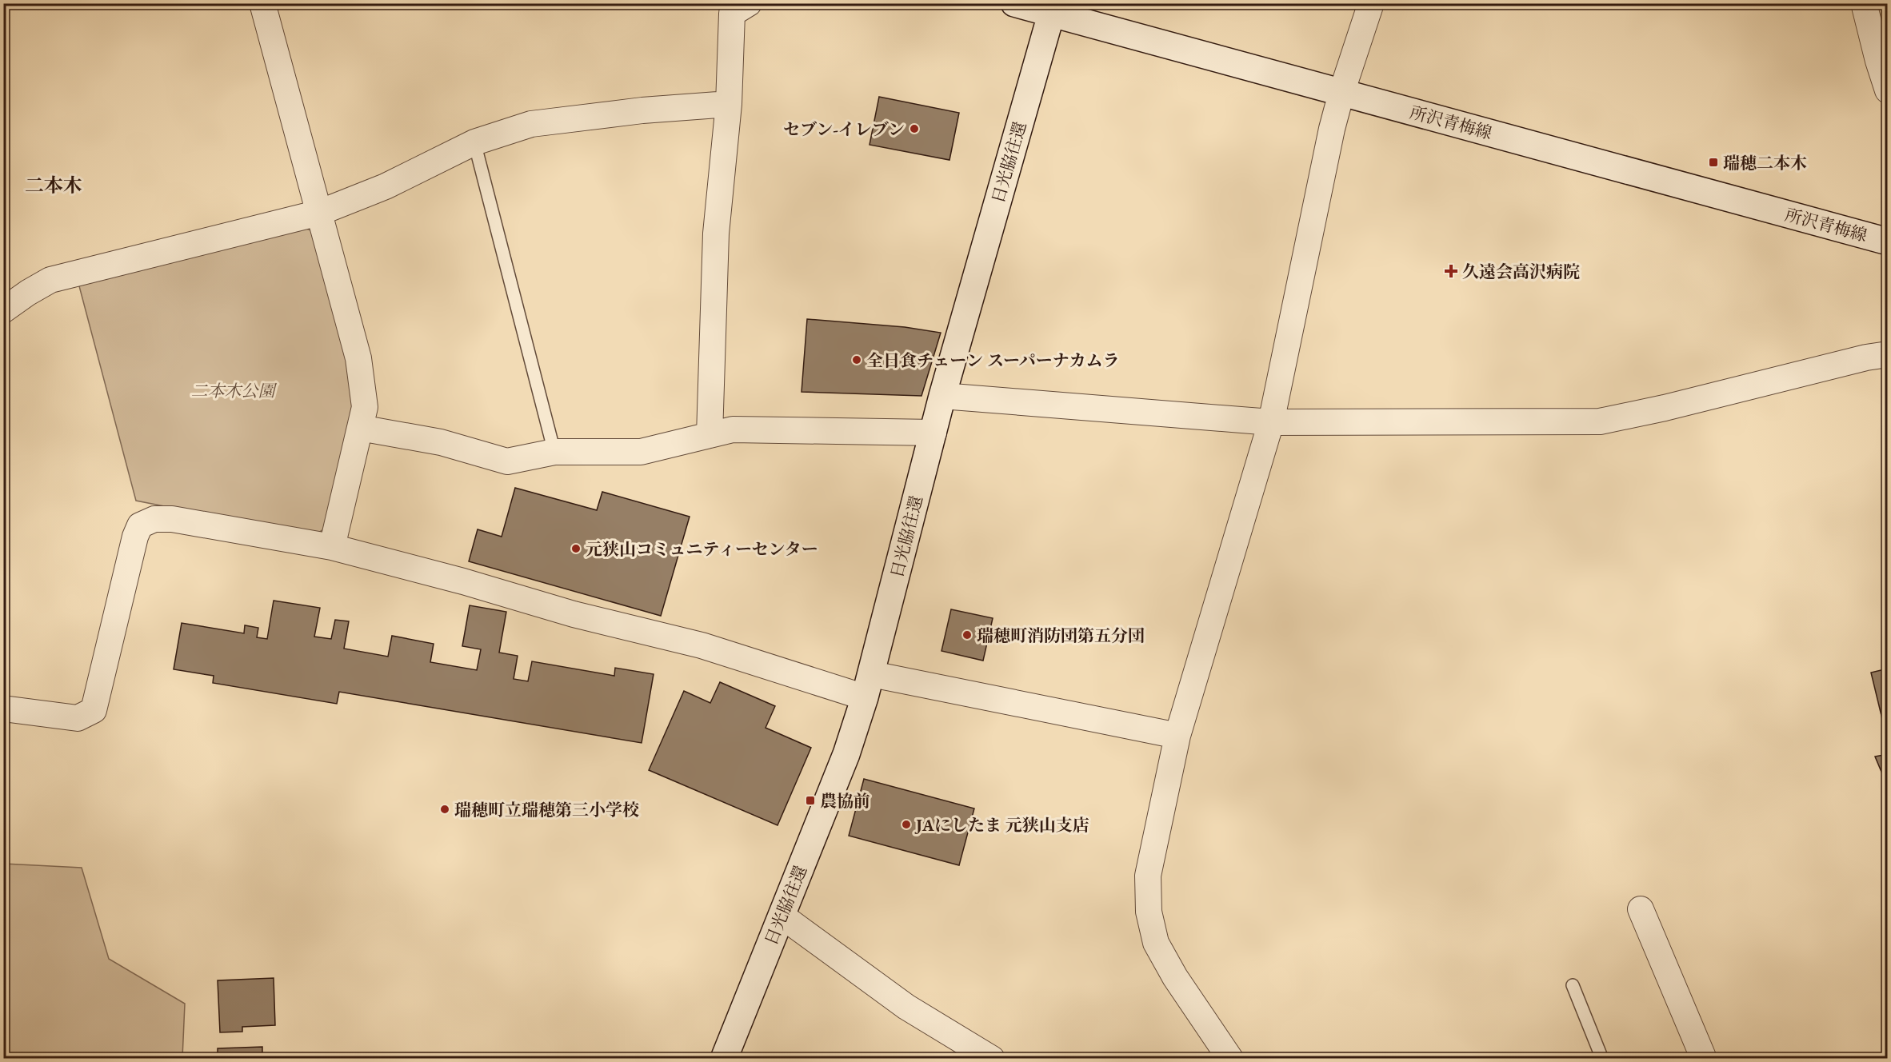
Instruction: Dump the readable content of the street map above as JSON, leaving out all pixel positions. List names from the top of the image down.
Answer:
{
  "streets": {
    "main road": ["所沢青梅線", "日光脇往還"]
  },
  "crossings": [
    ["所沢青梅線", "日光脇往還"]
  ],
  "districts": ["二本木"],
  "parks": ["二本木公園"],
  "places": {
    "other": [
      "セブン-イレブン",
      "全日食チェーン スーパーナカムラ",
      "元狭山コミュニティーセンター",
      "瑞穂町消防団第五分団",
      "瑞穂町立瑞穂第三小学校",
      "JAにしたま 元狭山支店"
    ],
    "transit": ["瑞穂二本木", "農協前"],
    "health": ["久遠会高沢病院"]
  }
}
